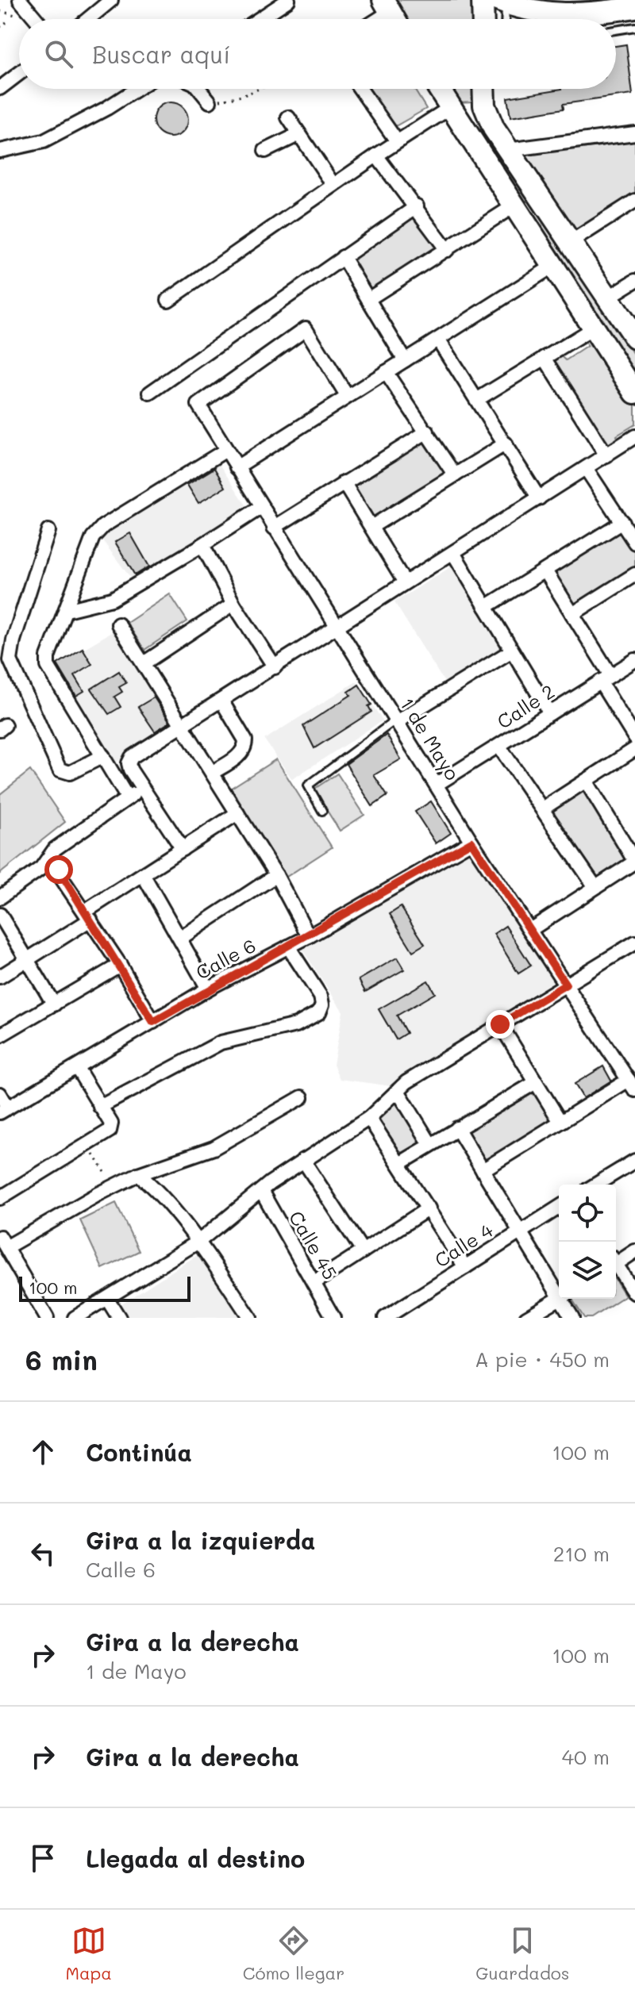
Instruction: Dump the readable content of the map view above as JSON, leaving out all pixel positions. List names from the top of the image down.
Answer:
{
  "streets": {
    "street": [
      "Calle 2",
      "1 de Mayo",
      "Calle 6",
      "Calle 45",
      "Calle 4"
    ]
  },
  "crossings": [
    ["Calle 2", "1 de Mayo"],
    ["1 de Mayo", "Calle 6"]
  ],
  "scale_bar": "100 m",
  "page": {
    "search": "Buscar aquí",
    "scale": "100 m",
    "heading": ["6 min", "A pie · 450 m"],
    "list": [
      ["Continúa", "100 m"],
      ["Gira a la izquierda", "Calle 6", "210 m"],
      ["Gira a la derecha", "1 de Mayo", "100 m"],
      ["Gira a la derecha", "40 m"],
      "Llegada al destino"
    ],
    "nav": ["Mapa", "Cómo llegar", "Guardados"]
  }
}
